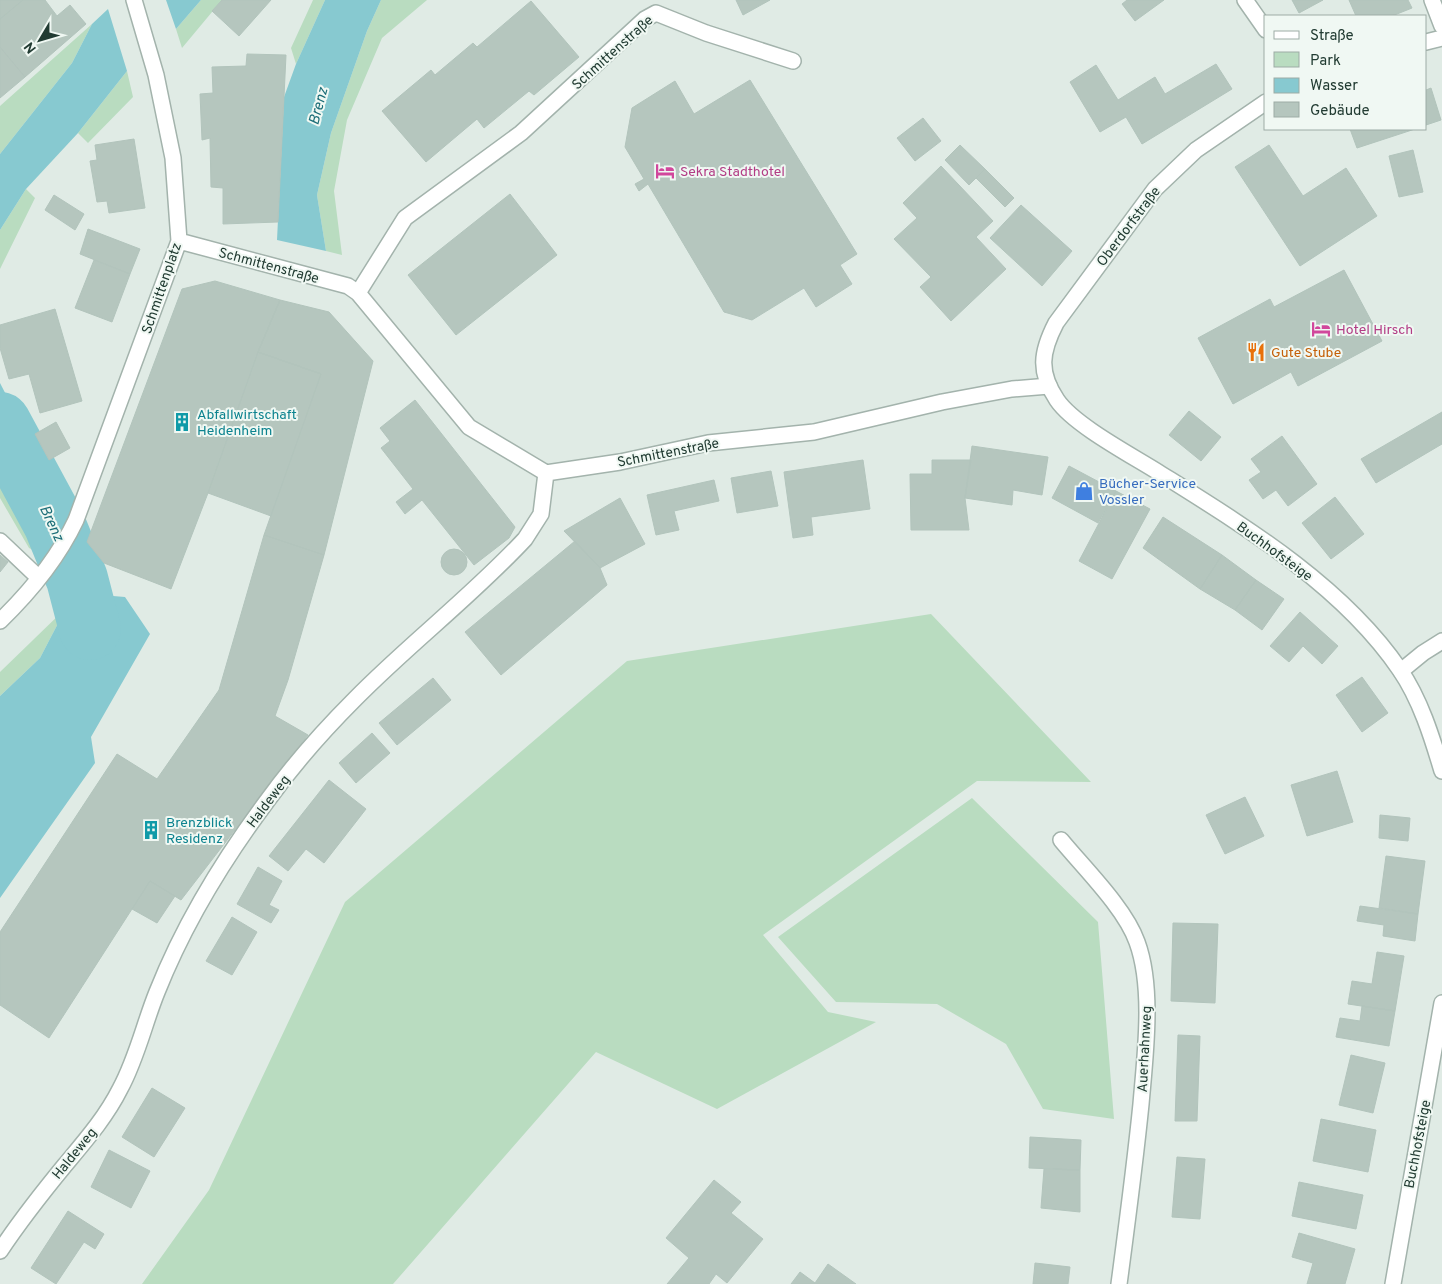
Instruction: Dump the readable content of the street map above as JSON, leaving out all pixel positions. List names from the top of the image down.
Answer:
{
  "streets": {
    "street": [
      "Schmittenstraße",
      "Oberdorfstraße",
      "Schmittenplatz",
      "Buchhofsteige",
      "Haldeweg",
      "Auerhahnweg"
    ]
  },
  "crossings": [
    ["Schmittenstraße", "Oberdorfstraße"],
    ["Schmittenstraße", "Schmittenplatz"],
    ["Schmittenstraße", "Buchhofsteige"],
    ["Schmittenstraße", "Haldeweg"],
    ["Oberdorfstraße", "Buchhofsteige"]
  ],
  "water": ["Brenz"],
  "places": {
    "hotel": ["Sekra Stadthotel", "Hotel Hirsch"],
    "restaurant": ["Gute Stube"],
    "building": ["Abfallwirtschaft Heidenheim", "Brenzblick Residenz"],
    "shop": ["Bücher-Service Vossler"]
  },
  "legend": [
    "Straße",
    "Park",
    "Wasser",
    "Gebäude"
  ],
  "north": "bottom left"
}
